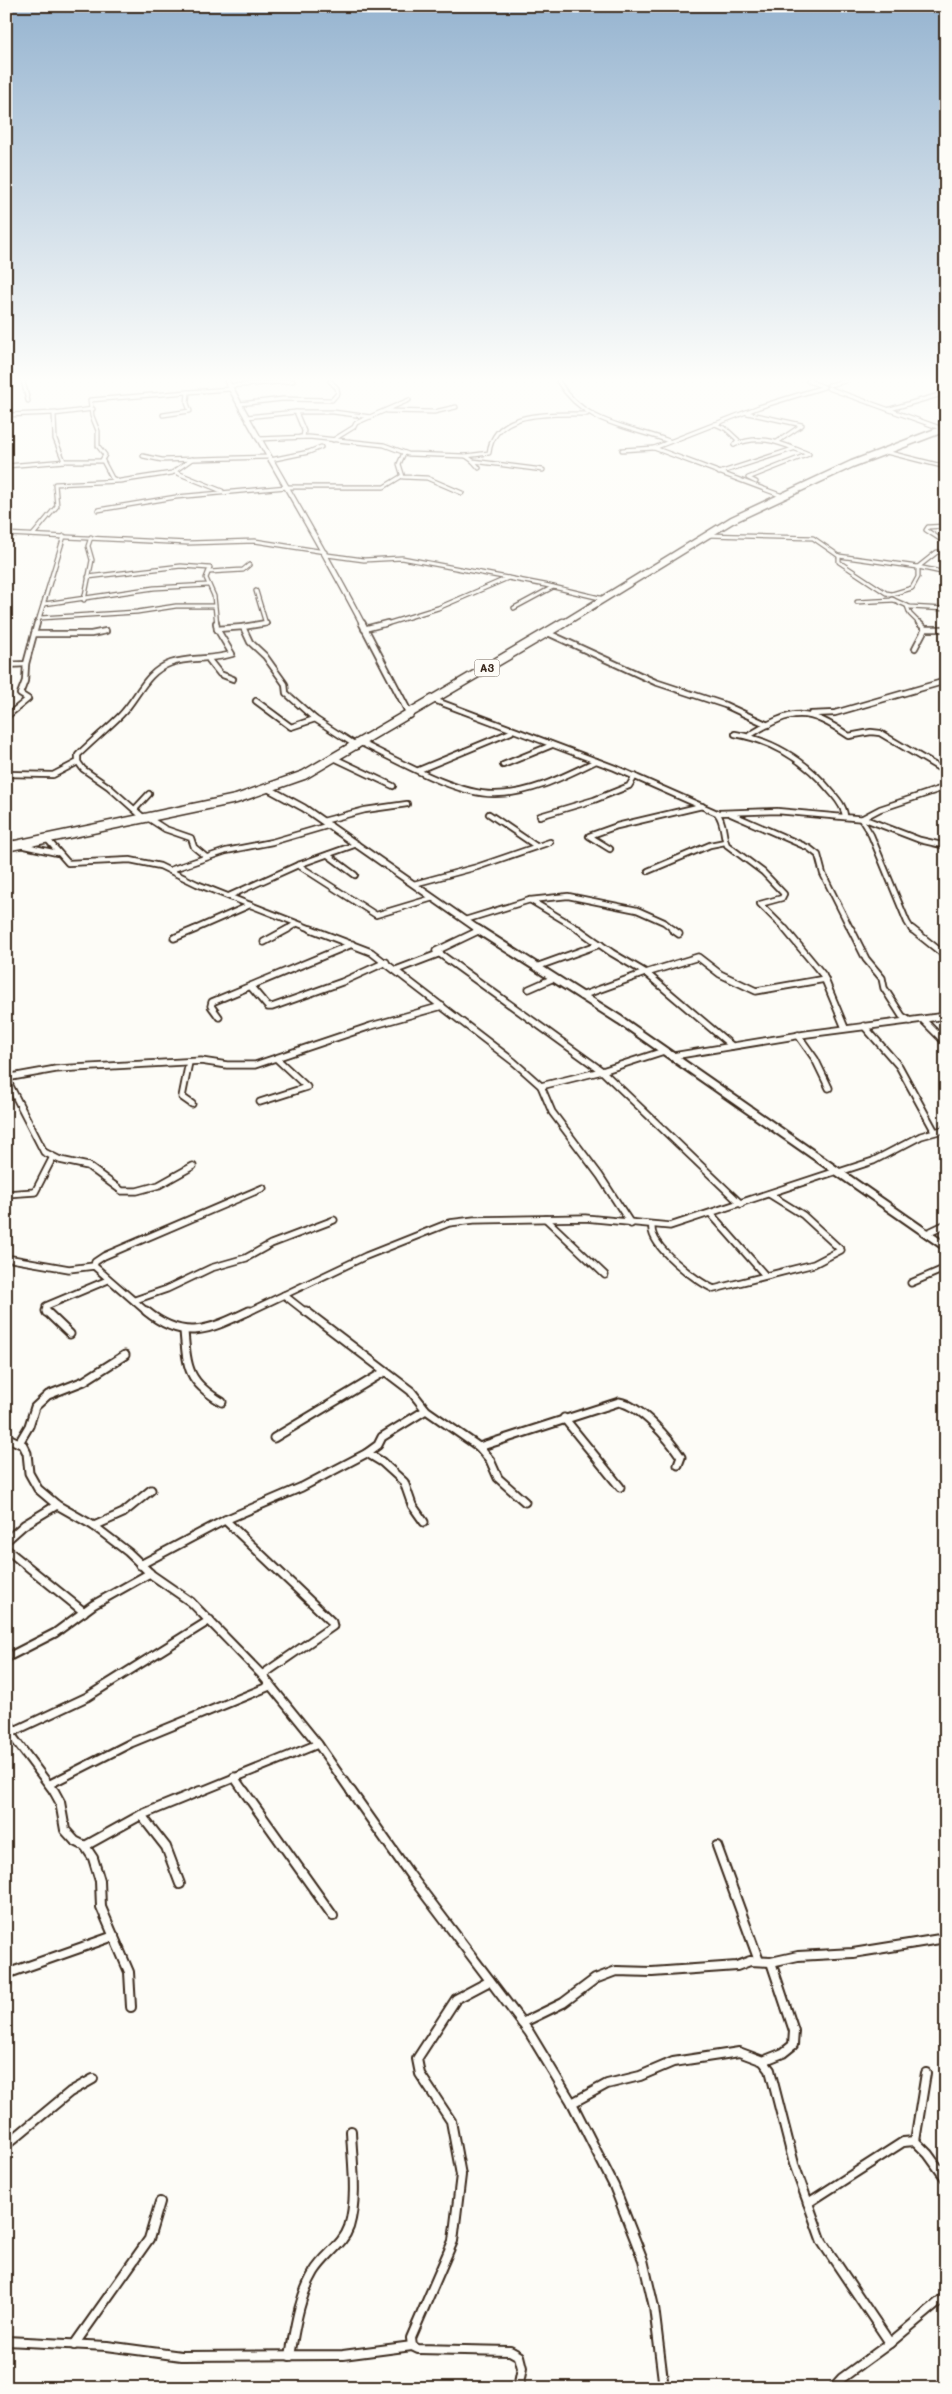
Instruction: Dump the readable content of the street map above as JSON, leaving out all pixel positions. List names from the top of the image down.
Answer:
{
  "streets": {
    "highway": ["A3"]
  }
}
